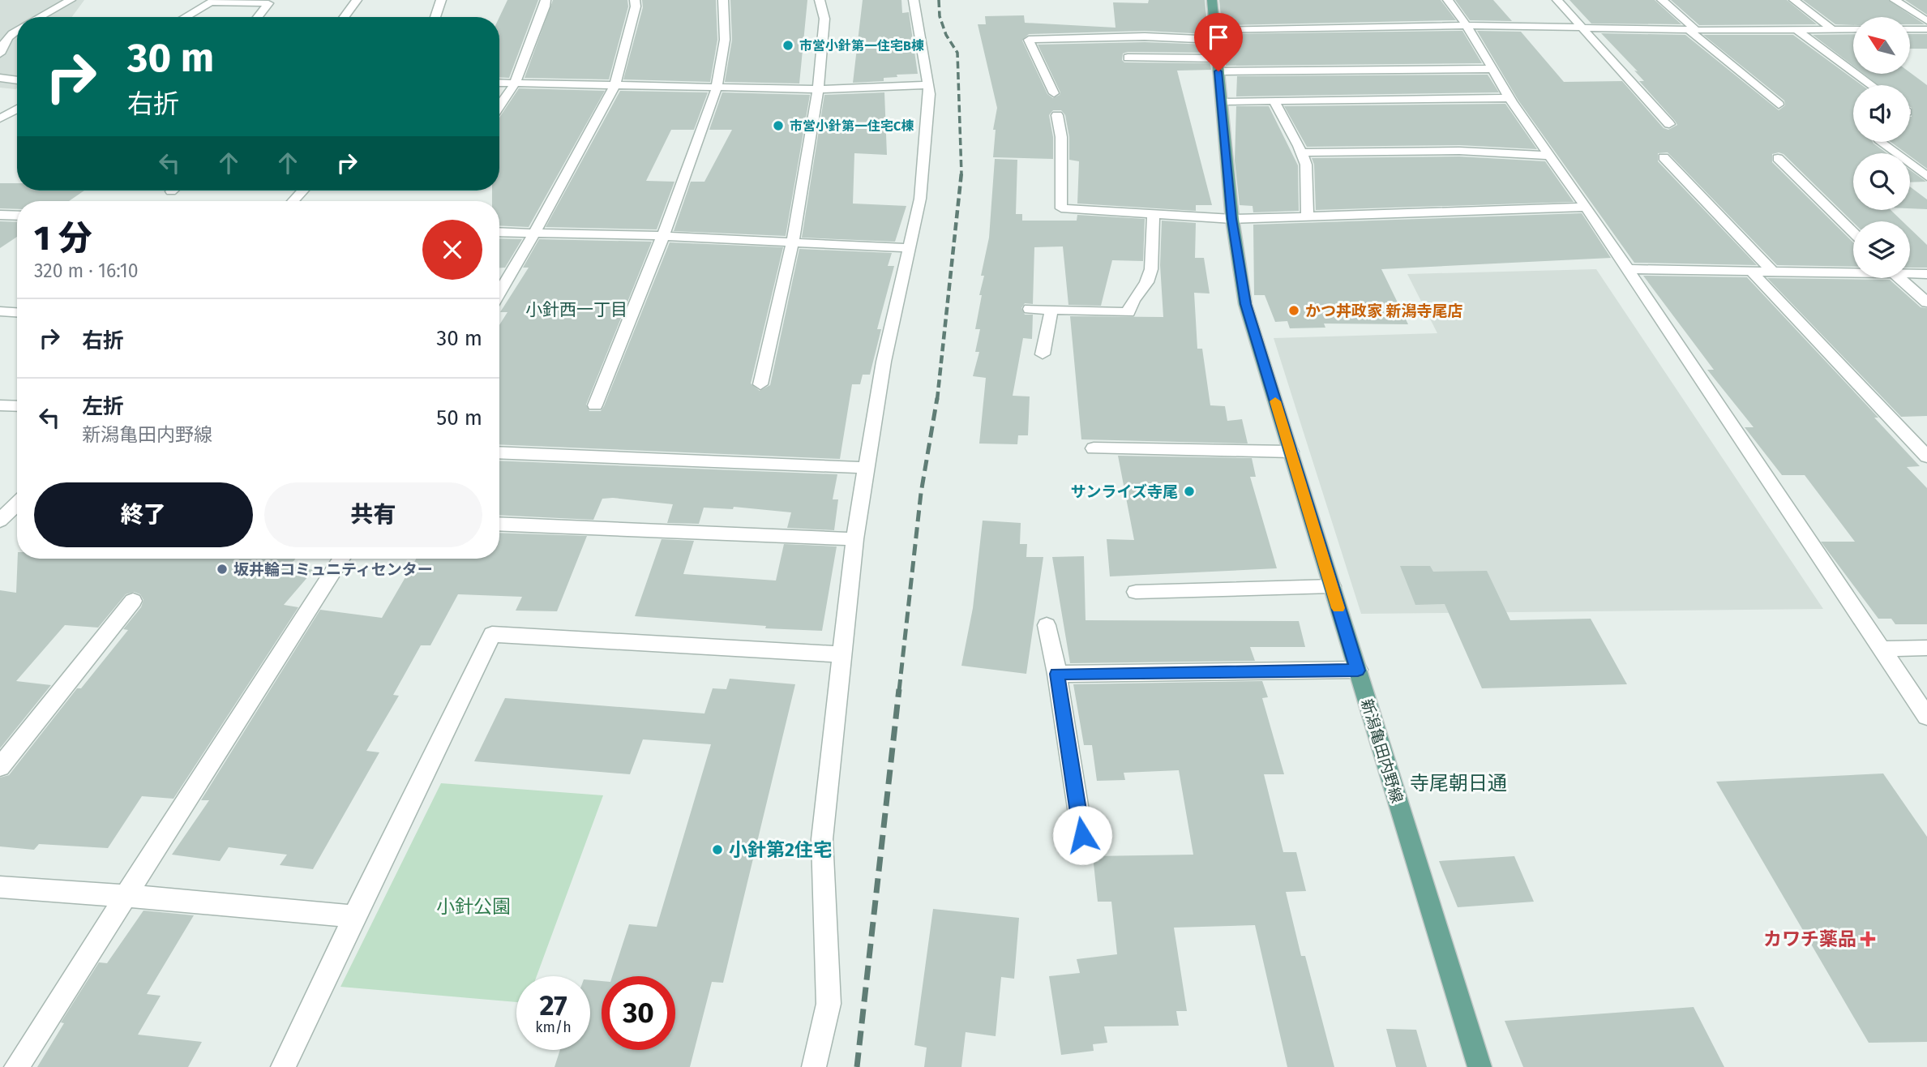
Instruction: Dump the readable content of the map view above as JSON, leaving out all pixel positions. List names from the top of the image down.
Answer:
{
  "streets": {
    "main road": ["新潟亀田内野線"]
  },
  "districts": ["小針西一丁目", "寺尾朝日通"],
  "parks": ["小針公園"],
  "places": {
    "other": [
      "市営小針第一住宅B棟",
      "市営小針第一住宅C棟",
      "かつ丼政家 新潟寺尾店",
      "サンライズ寺尾",
      "坂井輪コミュニティセンター",
      "小針第2住宅"
    ],
    "health": ["カワチ薬品"]
  },
  "north": "top left",
  "page": {
    "turn": ["30 m", "右折"],
    "heading": ["1 分", "320 m · 16:10"],
    "list": [
      {
        "name": "右折",
        "value": "30 m"
      },
      {
        "name": "左折",
        "note": "新潟亀田内野線",
        "value": "50 m"
      }
    ],
    "buttons": ["終了", "共有"],
    "speed": "27 km/h",
    "limit": "30"
  }
}
